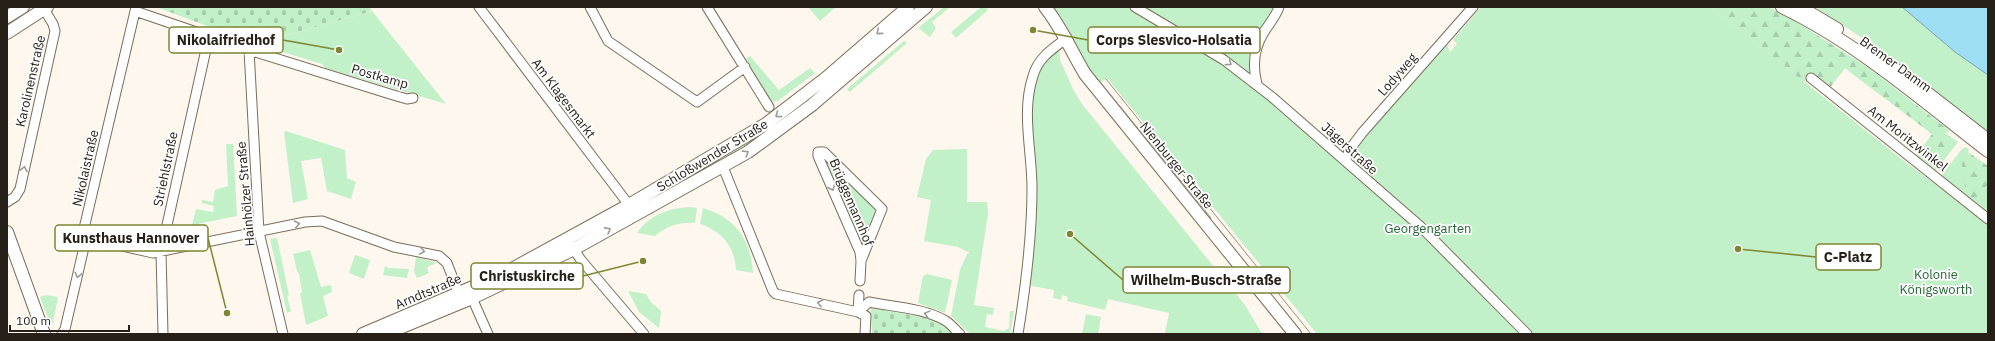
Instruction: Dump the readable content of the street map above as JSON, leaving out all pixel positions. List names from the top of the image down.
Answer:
{
  "streets": {
    "main road": [
      "Bremer Damm",
      "Schloßwender Straße",
      "Nienburger Straße",
      "Arndtstraße"
    ],
    "street": [
      "Lodyweg",
      "Postkamp",
      "Karolinenstraße",
      "Am Klagesmarkt",
      "Am Moritzwinkel",
      "Jägerstraße",
      "Nikolaistraße",
      "Striehlstraße",
      "Hainhölzer Straße",
      "Brüggemannhof"
    ]
  },
  "crossings": [
    ["Lodyweg", "Jägerstraße"],
    ["Postkamp", "Nikolaistraße"],
    ["Postkamp", "Striehlstraße"],
    ["Postkamp", "Hainhölzer Straße"],
    ["Am Klagesmarkt", "Schloßwender Straße"],
    ["Schloßwender Straße", "Arndtstraße"]
  ],
  "one_way": ["Karolinenstraße"],
  "parks": ["Georgengarten", "Kolonie Königsworth"],
  "places": [
    "Corps Slesvico-Holsatia",
    "Nikolaifriedhof",
    "Wilhelm-Busch-Straße",
    "C-Platz",
    "Christuskirche",
    "Kunsthaus Hannover"
  ],
  "scale_bar": "100 m"
}
